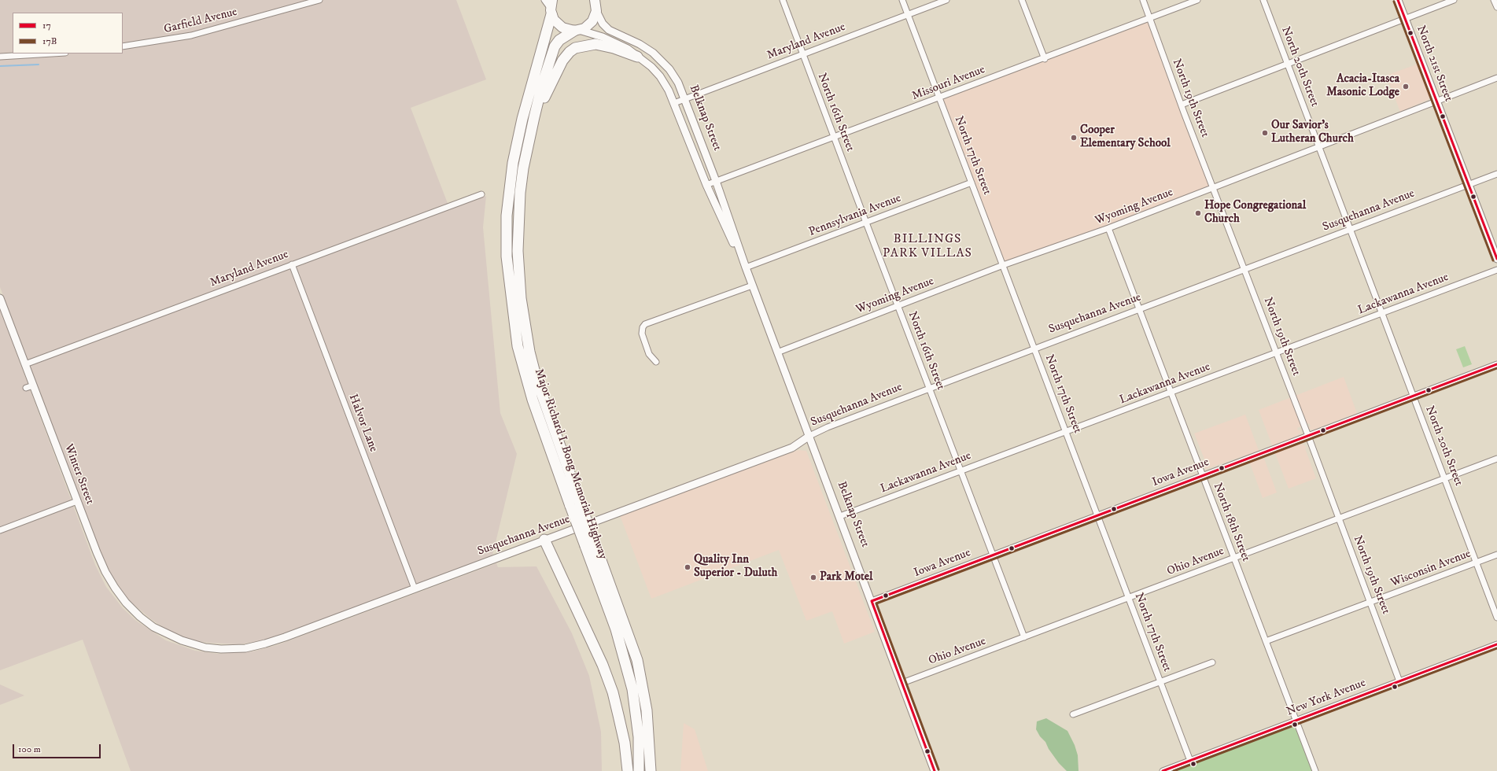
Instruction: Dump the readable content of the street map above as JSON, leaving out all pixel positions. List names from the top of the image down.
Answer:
{
  "streets": {
    "highway": ["Major Richard I. Bong Memorial Highway"],
    "street": [
      "Garfield Avenue",
      "Maryland Avenue",
      "North 21st Street",
      "North 20th Street",
      "Missouri Avenue",
      "North 19th Street",
      "North 16th Street",
      "Belknap Street",
      "North 17th Street",
      "Wyoming Avenue",
      "Susquehanna Avenue",
      "Pennsylvania Avenue",
      "Lackawanna Avenue",
      "Halvor Lane",
      "Iowa Avenue",
      "Winter Street",
      "North 18th Street",
      "Ohio Avenue",
      "Wisconsin Avenue",
      "New York Avenue"
    ]
  },
  "crossings": [
    ["Maryland Avenue", "North 16th Street"],
    ["Maryland Avenue", "Belknap Street"],
    ["Maryland Avenue", "North 17th Street"],
    ["Maryland Avenue", "Halvor Lane"],
    ["Maryland Avenue", "Winter Street"],
    ["North 21st Street", "Wyoming Avenue"],
    ["North 21st Street", "Susquehanna Avenue"],
    ["North 20th Street", "Wyoming Avenue"],
    ["North 20th Street", "Susquehanna Avenue"],
    ["North 20th Street", "Lackawanna Avenue"],
    ["North 20th Street", "Iowa Avenue"],
    ["North 20th Street", "Ohio Avenue"],
    ["North 20th Street", "Wisconsin Avenue"],
    ["Missouri Avenue", "North 19th Street"],
    ["Missouri Avenue", "North 16th Street"],
    ["Missouri Avenue", "Belknap Street"],
    ["Missouri Avenue", "North 17th Street"],
    ["North 19th Street", "Wyoming Avenue"],
    ["North 19th Street", "Susquehanna Avenue"],
    ["North 19th Street", "Lackawanna Avenue"],
    ["North 19th Street", "Iowa Avenue"],
    ["North 19th Street", "Ohio Avenue"],
    ["North 19th Street", "Wisconsin Avenue"],
    ["North 19th Street", "New York Avenue"],
    ["North 16th Street", "Wyoming Avenue"],
    ["North 16th Street", "Susquehanna Avenue"],
    ["North 16th Street", "Pennsylvania Avenue"],
    ["North 16th Street", "Lackawanna Avenue"],
    ["North 16th Street", "Iowa Avenue"],
    ["North 16th Street", "Ohio Avenue"],
    ["Belknap Street", "Wyoming Avenue"],
    ["Belknap Street", "Susquehanna Avenue"],
    ["Belknap Street", "Pennsylvania Avenue"],
    ["Belknap Street", "Lackawanna Avenue"],
    ["Belknap Street", "Major Richard I. Bong Memorial Highway"],
    ["Belknap Street", "Iowa Avenue"],
    ["Belknap Street", "Ohio Avenue"],
    ["North 17th Street", "Wyoming Avenue"],
    ["North 17th Street", "Susquehanna Avenue"],
    ["North 17th Street", "Pennsylvania Avenue"],
    ["North 17th Street", "Lackawanna Avenue"],
    ["North 17th Street", "Iowa Avenue"],
    ["North 17th Street", "Ohio Avenue"],
    ["North 17th Street", "New York Avenue"],
    ["Wyoming Avenue", "North 18th Street"],
    ["Susquehanna Avenue", "Halvor Lane"],
    ["Susquehanna Avenue", "Winter Street"],
    ["Susquehanna Avenue", "North 18th Street"],
    ["Lackawanna Avenue", "North 18th Street"],
    ["Iowa Avenue", "North 18th Street"],
    ["North 18th Street", "Ohio Avenue"],
    ["North 18th Street", "Wisconsin Avenue"],
    ["North 18th Street", "New York Avenue"]
  ],
  "districts": ["BILLINGS PARK VILLAS"],
  "places": [
    "Acacia-Itasca Masonic Lodge",
    "Our Savior's Lutheran Church",
    "Cooper Elementary School",
    "Hope Congregational Church",
    "Quality Inn Superior - Duluth",
    "Park Motel"
  ],
  "lines": ["transit line 17", "transit line 17B"],
  "legend": ["17", "17B"],
  "scale_bar": "100 m"
}
